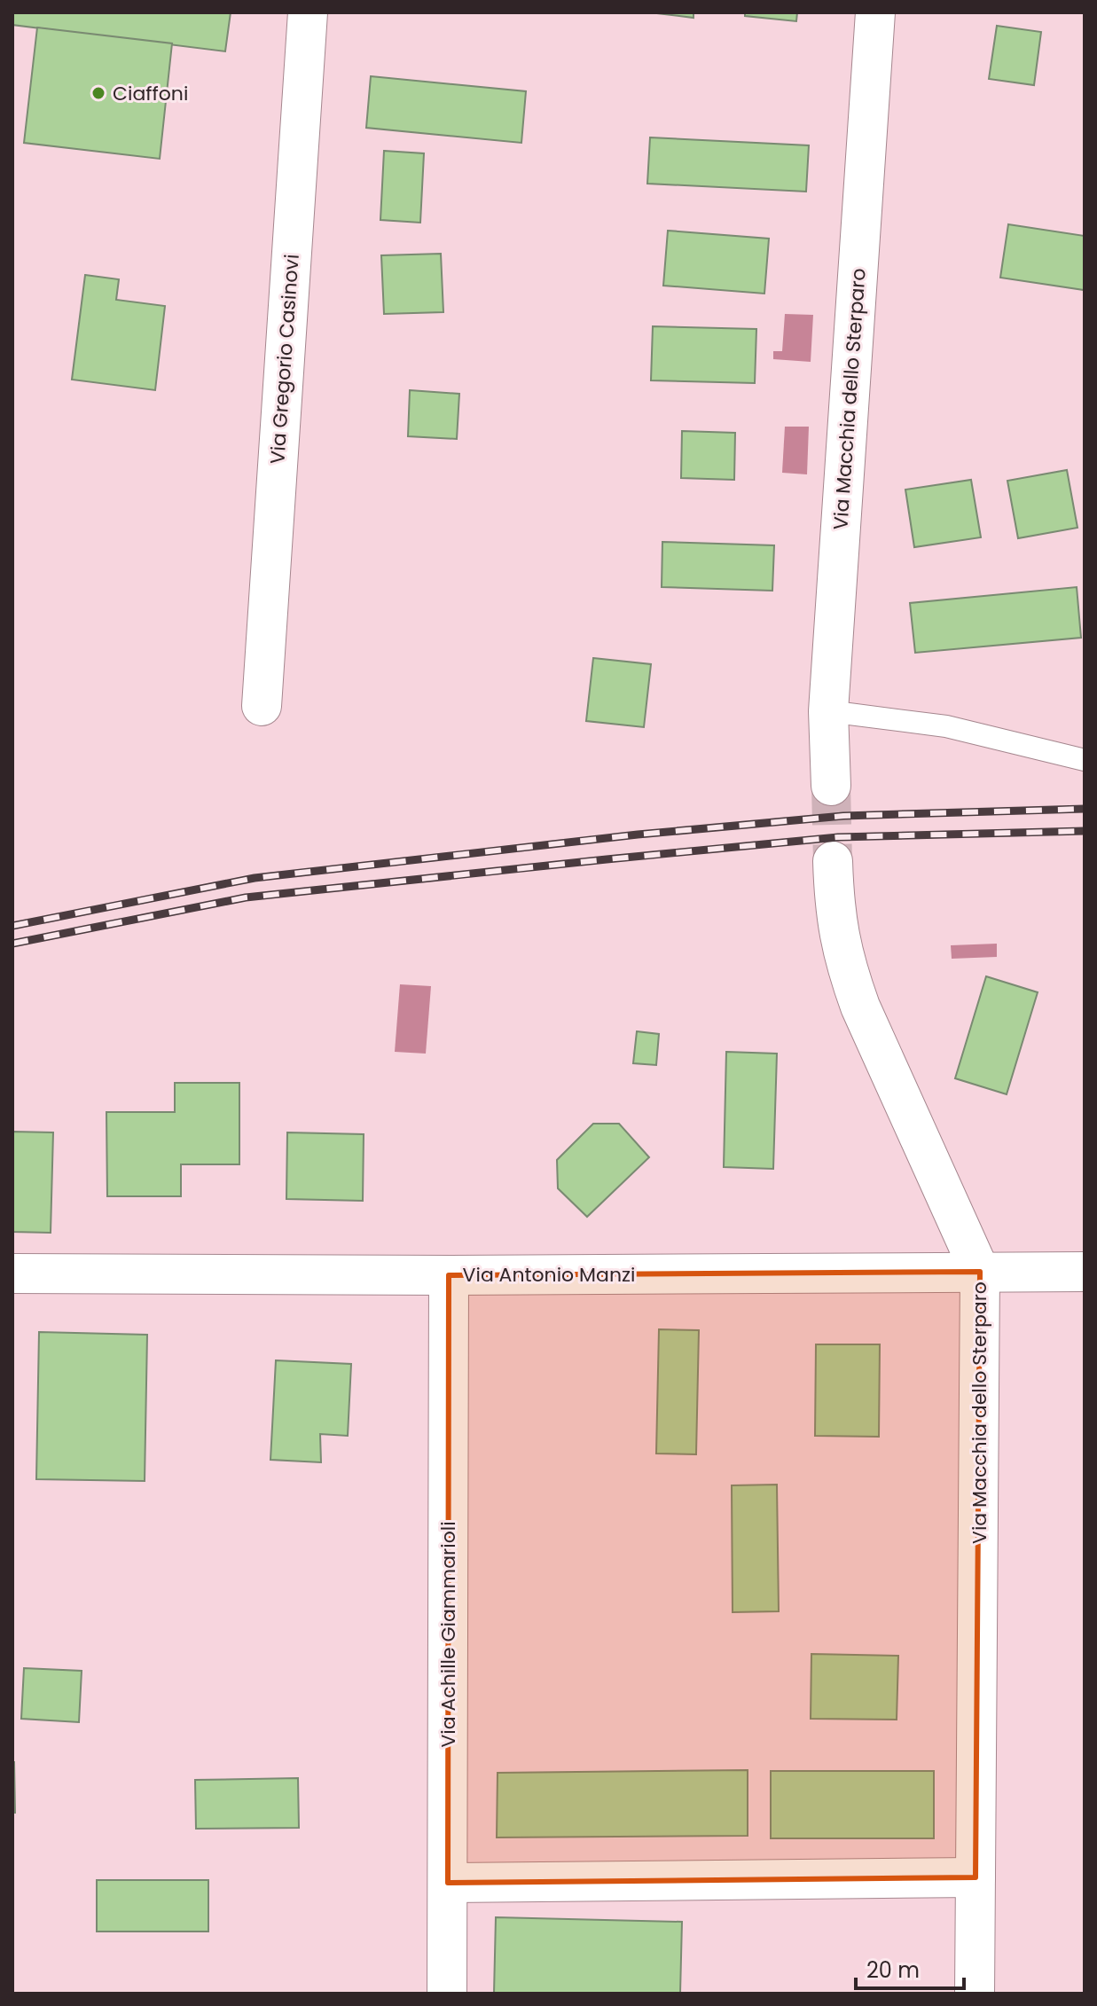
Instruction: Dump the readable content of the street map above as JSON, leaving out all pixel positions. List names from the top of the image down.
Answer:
{
  "streets": {
    "street": [
      "Via Gregorio Casinovi",
      "Via Macchia dello Sterparo",
      "Via Antonio Manzi",
      "Via Achille Giammarioli"
    ]
  },
  "crossings": [
    ["Via Macchia dello Sterparo", "Via Antonio Manzi"],
    ["Via Antonio Manzi", "Via Achille Giammarioli"]
  ],
  "places": ["Ciaffoni"],
  "scale_bar": "20 m"
}
